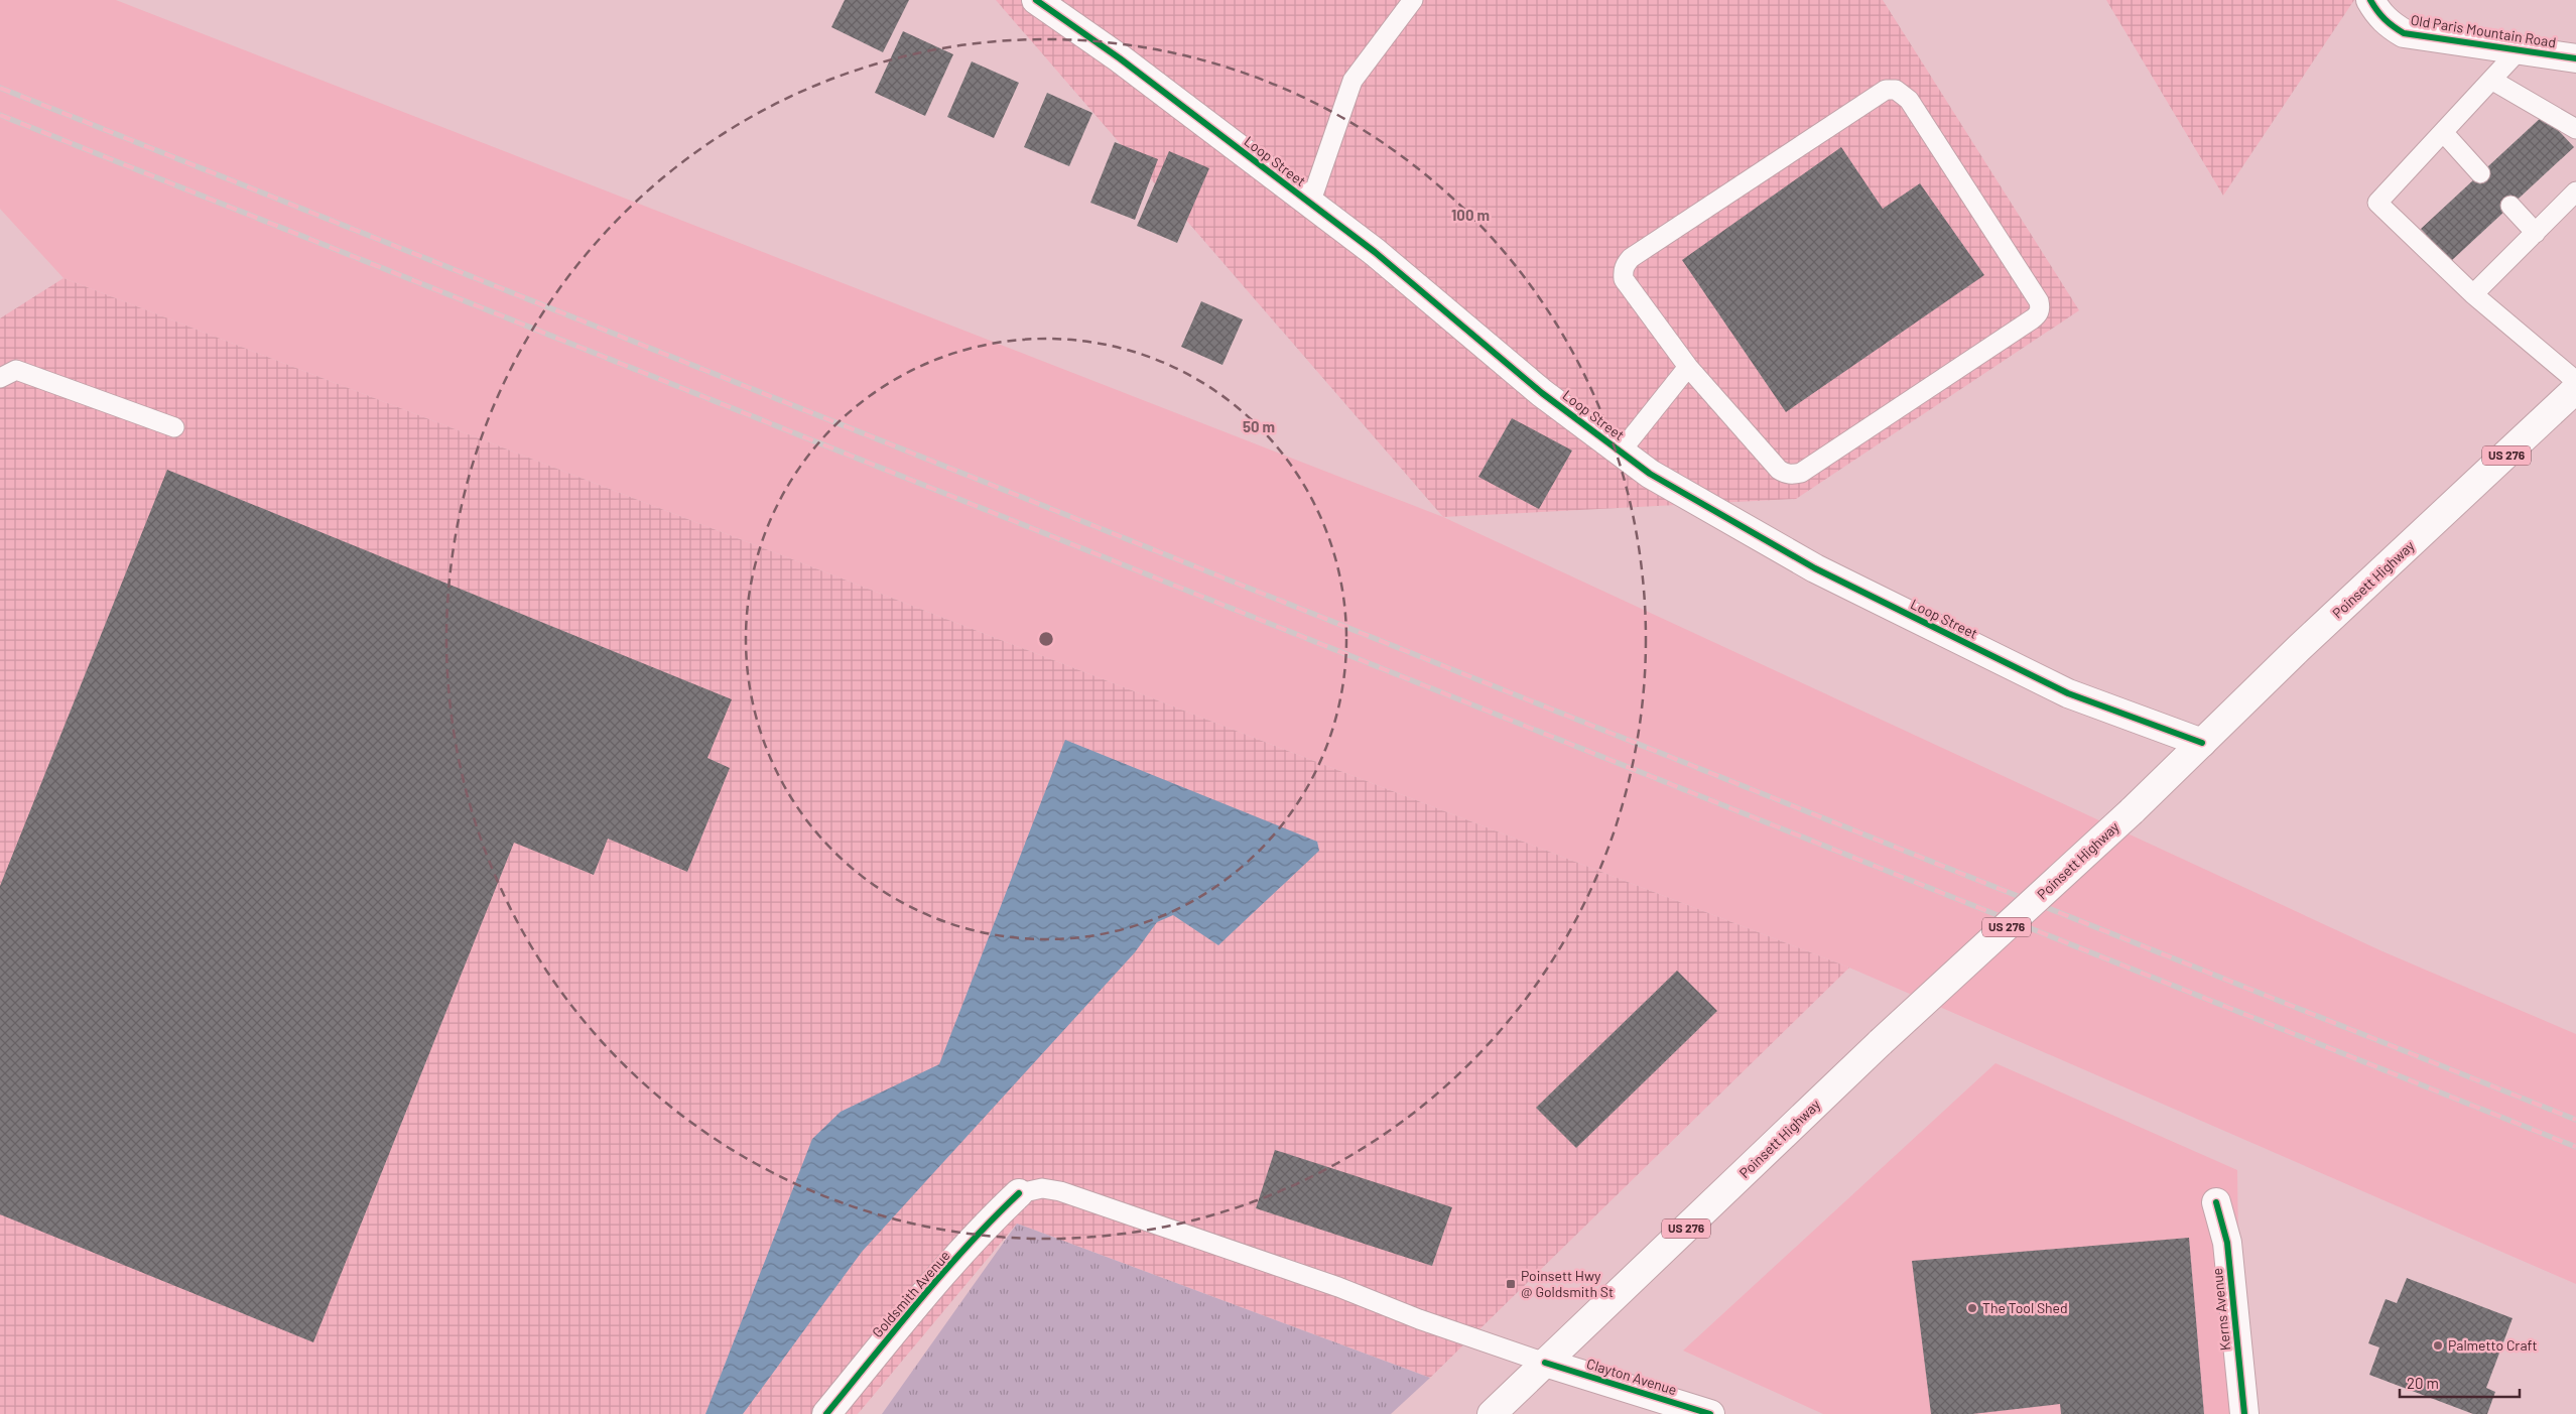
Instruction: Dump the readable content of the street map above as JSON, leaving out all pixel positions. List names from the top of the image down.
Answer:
{
  "streets": {
    "main road": [
      "Old Paris Mountain Road",
      "Loop Street",
      "US 276",
      "Poinsett Highway",
      "Goldsmith Avenue",
      "Kerns Avenue",
      "Clayton Avenue"
    ]
  },
  "crossings": [
    ["Loop Street", "Poinsett Highway"],
    ["Poinsett Highway", "Clayton Avenue"]
  ],
  "places": {
    "transit": ["Poinsett Hwy @ Goldsmith St"],
    "other": ["The Tool Shed", "Palmetto Craft"]
  },
  "scale_bar": "20 m",
  "rings": ["100 m", "50 m"]
}
